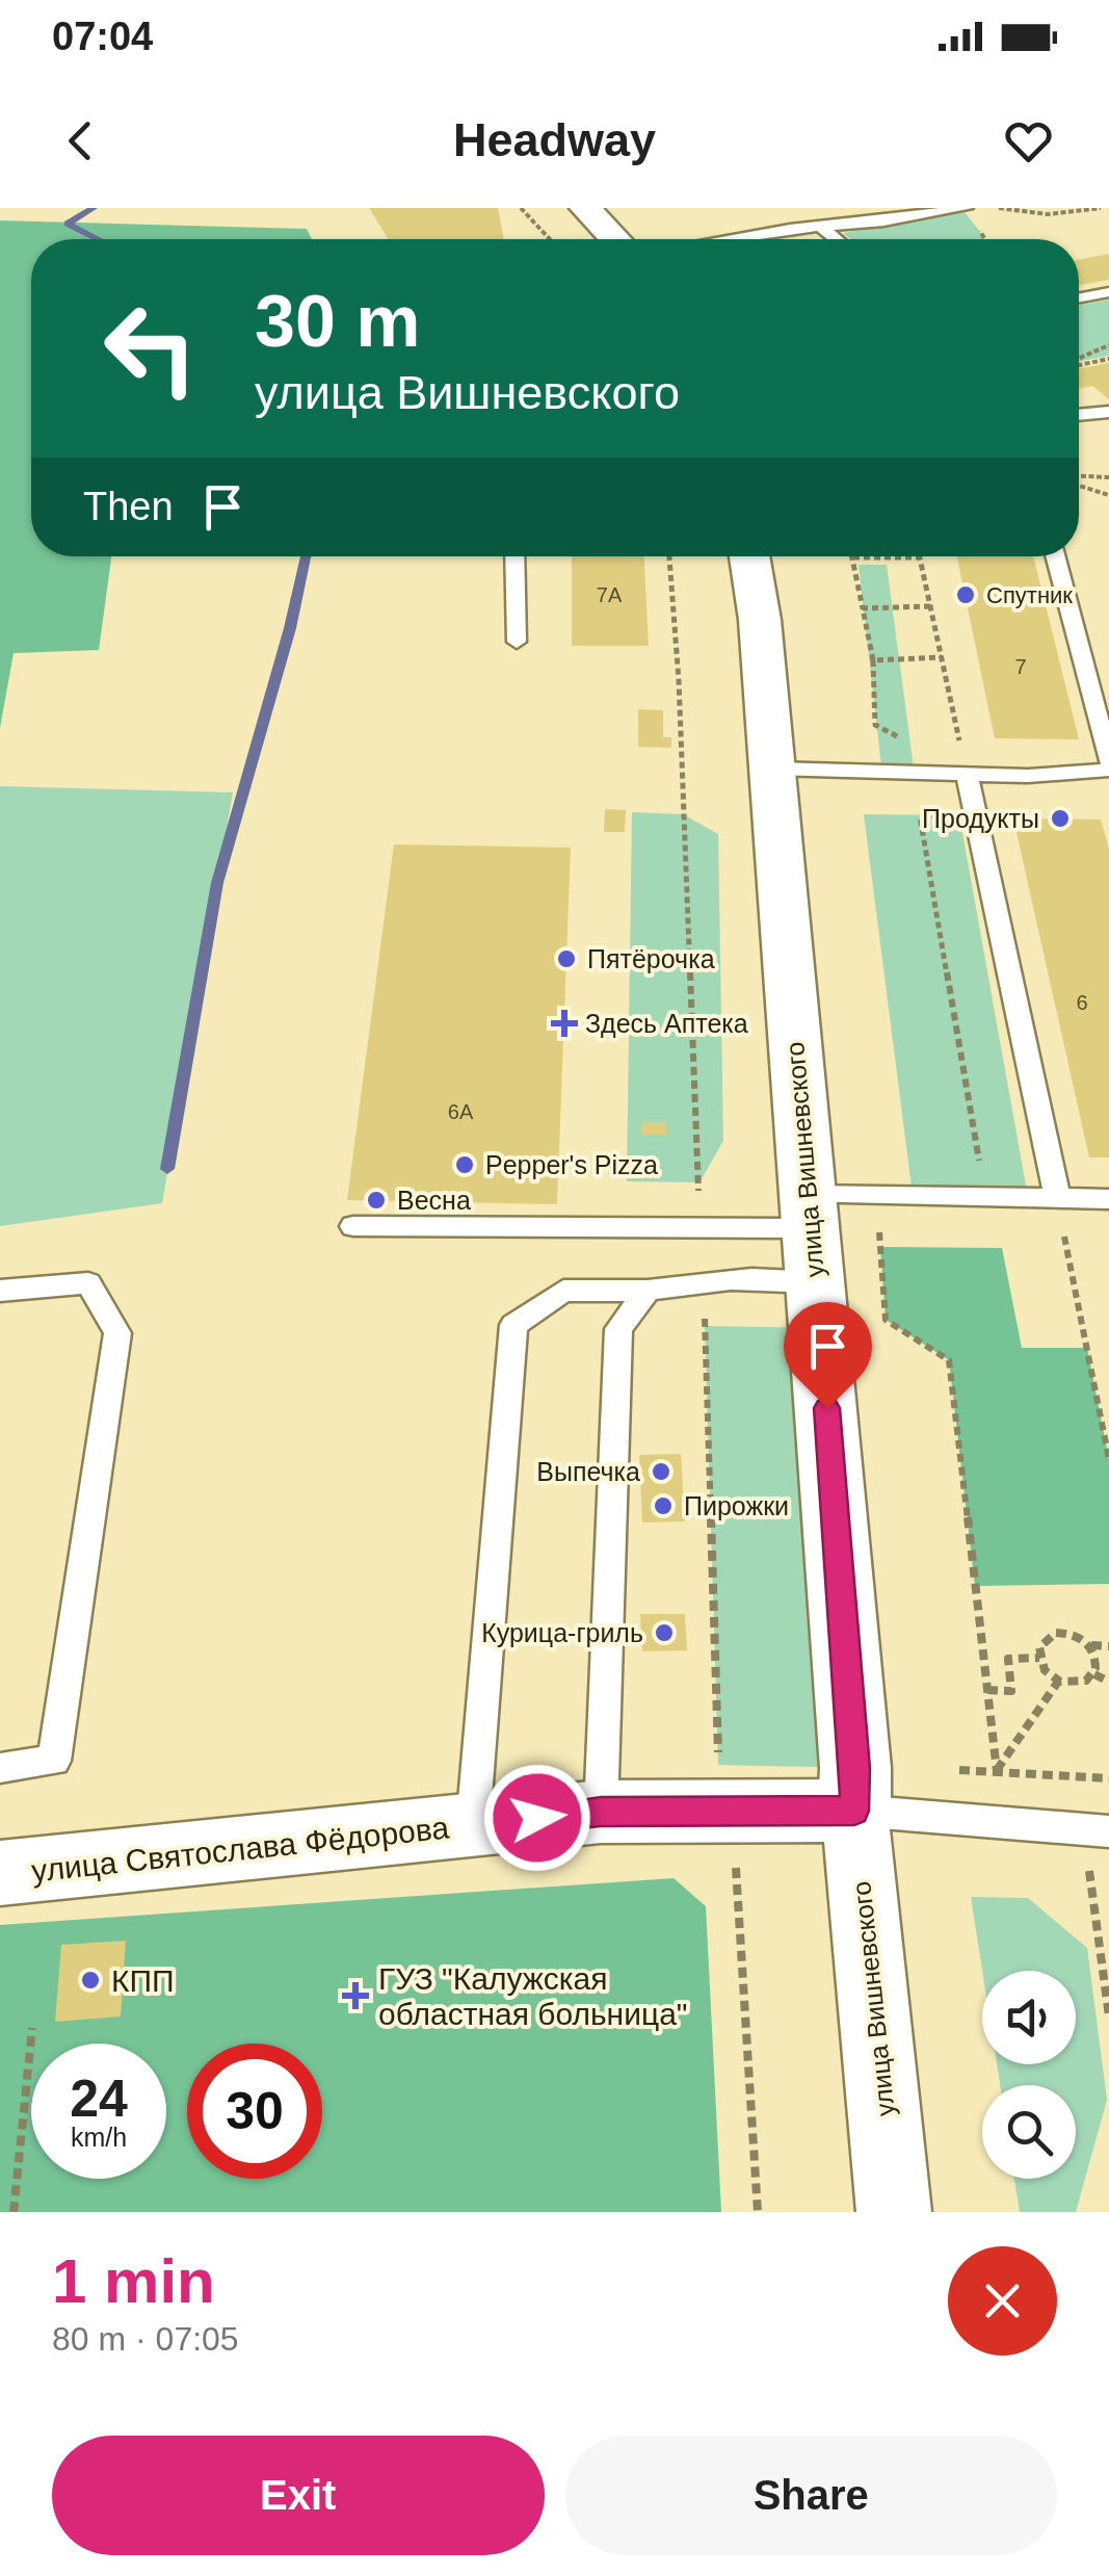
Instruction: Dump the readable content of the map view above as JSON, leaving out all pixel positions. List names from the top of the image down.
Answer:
{
  "streets": {
    "street": ["улица Вишневского", "улица Святослава Фёдорова"]
  },
  "crossings": [
    ["улица Вишневского", "улица Святослава Фёдорова"]
  ],
  "places": {
    "other": [
      "Спутник",
      "Продукты",
      "Пятёрочка",
      "Pepper's Pizza",
      "Весна",
      "Выпечка",
      "Пирожки",
      "Курица-гриль",
      "КПП"
    ],
    "health": ["Здесь Аптека", "ГУЗ \"Калужская областная больница\""]
  },
  "house_numbers": [
    "7А",
    "7",
    "6",
    "6А"
  ],
  "page": {
    "status": "07:04",
    "header": "Headway",
    "turn": ["30 m", "улица Вишневского"],
    "then": "Then",
    "speed": "24 km/h",
    "limit": "30",
    "heading": ["1 min", "80 m · 07:05"],
    "buttons": ["Exit", "Share"]
  }
}
